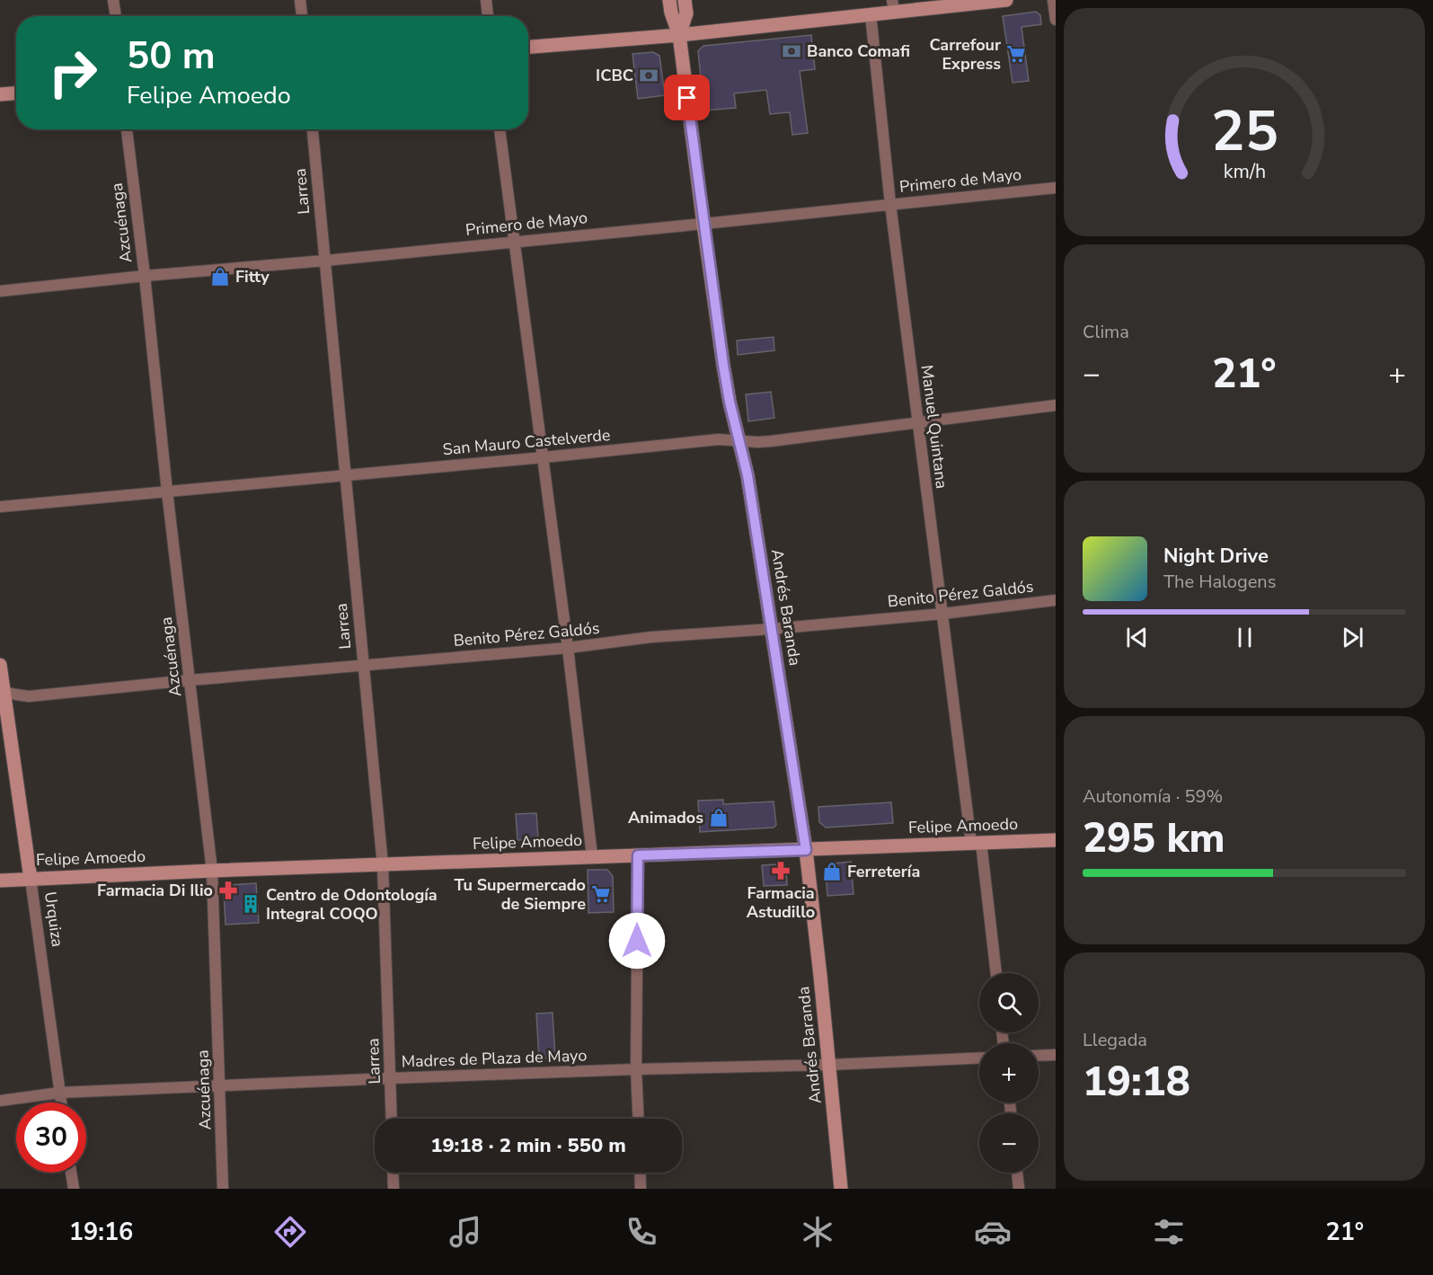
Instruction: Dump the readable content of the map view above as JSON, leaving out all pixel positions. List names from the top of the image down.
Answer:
{
  "streets": {
    "main road": ["Andrés Baranda", "Felipe Amoedo", "Urquiza"],
    "street": [
      "Primero de Mayo",
      "Larrea",
      "Azcuénaga",
      "Manuel Quintana",
      "San Mauro Castelverde",
      "Benito Pérez Galdós",
      "Madres de Plaza de Mayo"
    ]
  },
  "crossings": [
    ["Primero de Mayo", "Larrea"],
    ["Primero de Mayo", "Azcuénaga"],
    ["Primero de Mayo", "Manuel Quintana"],
    ["Primero de Mayo", "Andrés Baranda"],
    ["Larrea", "San Mauro Castelverde"],
    ["Larrea", "Benito Pérez Galdós"],
    ["Larrea", "Felipe Amoedo"],
    ["Larrea", "Madres de Plaza de Mayo"],
    ["Azcuénaga", "San Mauro Castelverde"],
    ["Azcuénaga", "Benito Pérez Galdós"],
    ["Azcuénaga", "Felipe Amoedo"],
    ["Azcuénaga", "Madres de Plaza de Mayo"],
    ["Manuel Quintana", "San Mauro Castelverde"],
    ["Manuel Quintana", "Benito Pérez Galdós"],
    ["Manuel Quintana", "Felipe Amoedo"],
    ["San Mauro Castelverde", "Andrés Baranda"],
    ["Benito Pérez Galdós", "Andrés Baranda"],
    ["Benito Pérez Galdós", "Urquiza"],
    ["Andrés Baranda", "Felipe Amoedo"],
    ["Andrés Baranda", "Madres de Plaza de Mayo"],
    ["Felipe Amoedo", "Urquiza"],
    ["Urquiza", "Madres de Plaza de Mayo"]
  ],
  "places": {
    "bank": ["Banco Comafi", "ICBC"],
    "supermarket": ["Carrefour Express", "Tu Supermercado de Siempre"],
    "shop": ["Fitty", "Animados", "Ferretería"],
    "pharmacy": ["Farmacia Astudillo", "Farmacia Di Ilio"],
    "building": ["Centro de Odontología Integral COQO"]
  },
  "page": {
    "turn": ["50 m", "Felipe Amoedo"],
    "tile": [
      "Clima",
      ["Autonomía · 59%", "295 km"],
      ["Llegada", "19:18"]
    ],
    "heat": ["−", "21°", "+"],
    "song": ["Night Drive", "The Halogens"],
    "map_buttons": ["+", "−"],
    "limit": "30",
    "trip": "19:18 · 2 min · 550 m",
    "tabs": ["19:16", "21°"],
    "gauge": ["25", "km/h"]
  }
}
